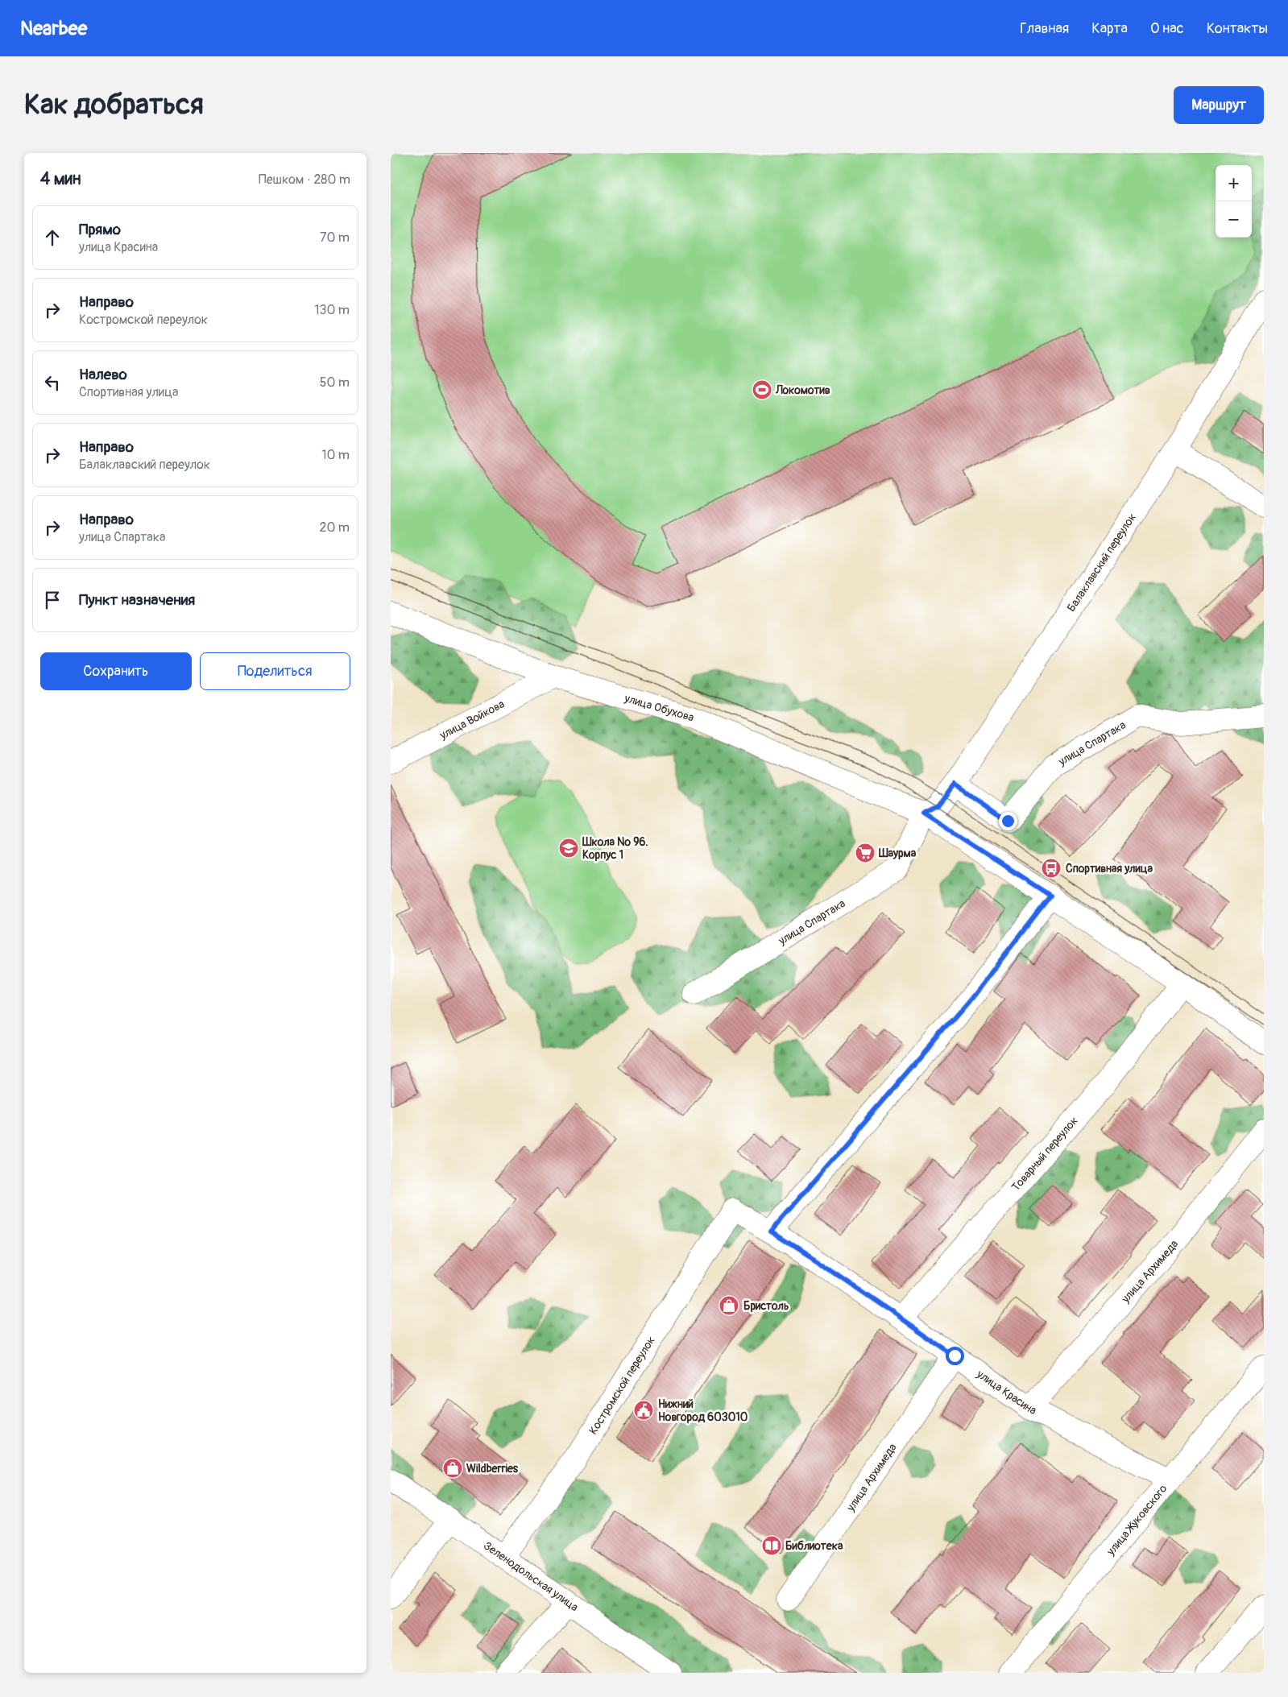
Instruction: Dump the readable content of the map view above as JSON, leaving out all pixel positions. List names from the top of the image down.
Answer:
{
  "streets": {
    "street": [
      "Балаклавский переулок",
      "улица Обухова",
      "улица Войкова",
      "улица Спартака",
      "Товарный переулок",
      "улица Архимеда",
      "Костромской переулок",
      "улица Красина",
      "улица Жуковского",
      "Зеленодольская улица"
    ]
  },
  "crossings": [
    ["Балаклавский переулок", "улица Обухова"],
    ["Балаклавский переулок", "улица Спартака"],
    ["улица Обухова", "улица Войкова"],
    ["улица Обухова", "улица Спартака"],
    ["Товарный переулок", "улица Красина"],
    ["улица Архимеда", "улица Красина"],
    ["Костромской переулок", "улица Красина"],
    ["Костромской переулок", "Зеленодольская улица"],
    ["улица Красина", "улица Жуковского"]
  ],
  "places": {
    "sports": ["Локомотив"],
    "school or university": ["Школа № 96. Корпус 1"],
    "supermarket": ["Шаурма"],
    "bus stop": ["Спортивная улица"],
    "shop": ["Бристоль", "Wildberries"],
    "public building": ["Нижний Новгород 603010"],
    "library": ["Библиотека"]
  },
  "page": {
    "header": "Nearbee",
    "nav": [
      "Главная",
      "Карта",
      "О нас",
      "Контакты"
    ],
    "buttons": [
      "Маршрут",
      ["Сохранить", "Поделиться"]
    ],
    "title": "Как добраться",
    "heading": ["4 мин", "Пешком · 280 m"],
    "map_buttons": ["+", "−"],
    "list": [
      ["Прямо", "улица Красина", "70 m"],
      ["Направо", "Костромской переулок", "130 m"],
      ["Налево", "Спортивная улица", "50 m"],
      ["Направо", "Балаклавский переулок", "10 m"],
      ["Направо", "улица Спартака", "20 m"],
      "Пункт назначения"
    ]
  }
}
